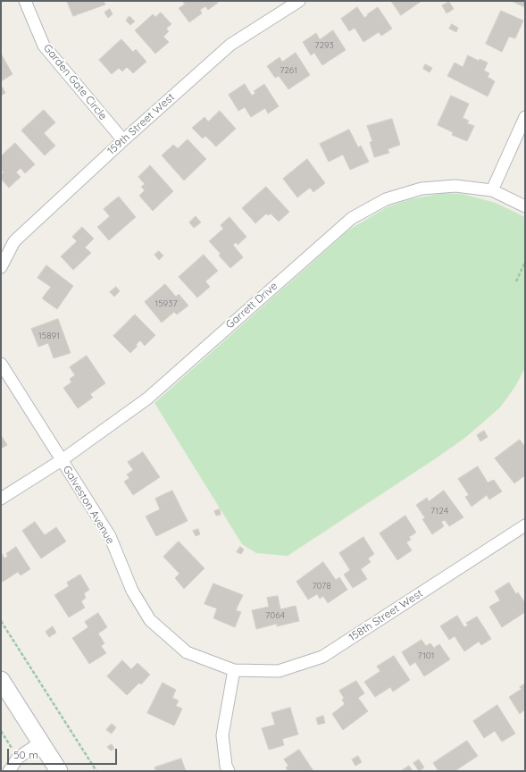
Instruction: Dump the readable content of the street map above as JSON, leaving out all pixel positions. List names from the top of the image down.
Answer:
{
  "streets": {
    "street": [
      "Garden Gate Circle",
      "159th Street West",
      "Garrett Drive",
      "Galveston Avenue",
      "158th Street West"
    ]
  },
  "crossings": [
    ["Garden Gate Circle", "159th Street West"],
    ["Garrett Drive", "Galveston Avenue"],
    ["Galveston Avenue", "158th Street West"]
  ],
  "house_numbers": [
    "7293",
    "7261",
    "15937",
    "15891",
    "7124",
    "7078",
    "7064",
    "7101"
  ],
  "scale_bar": "50 m"
}
